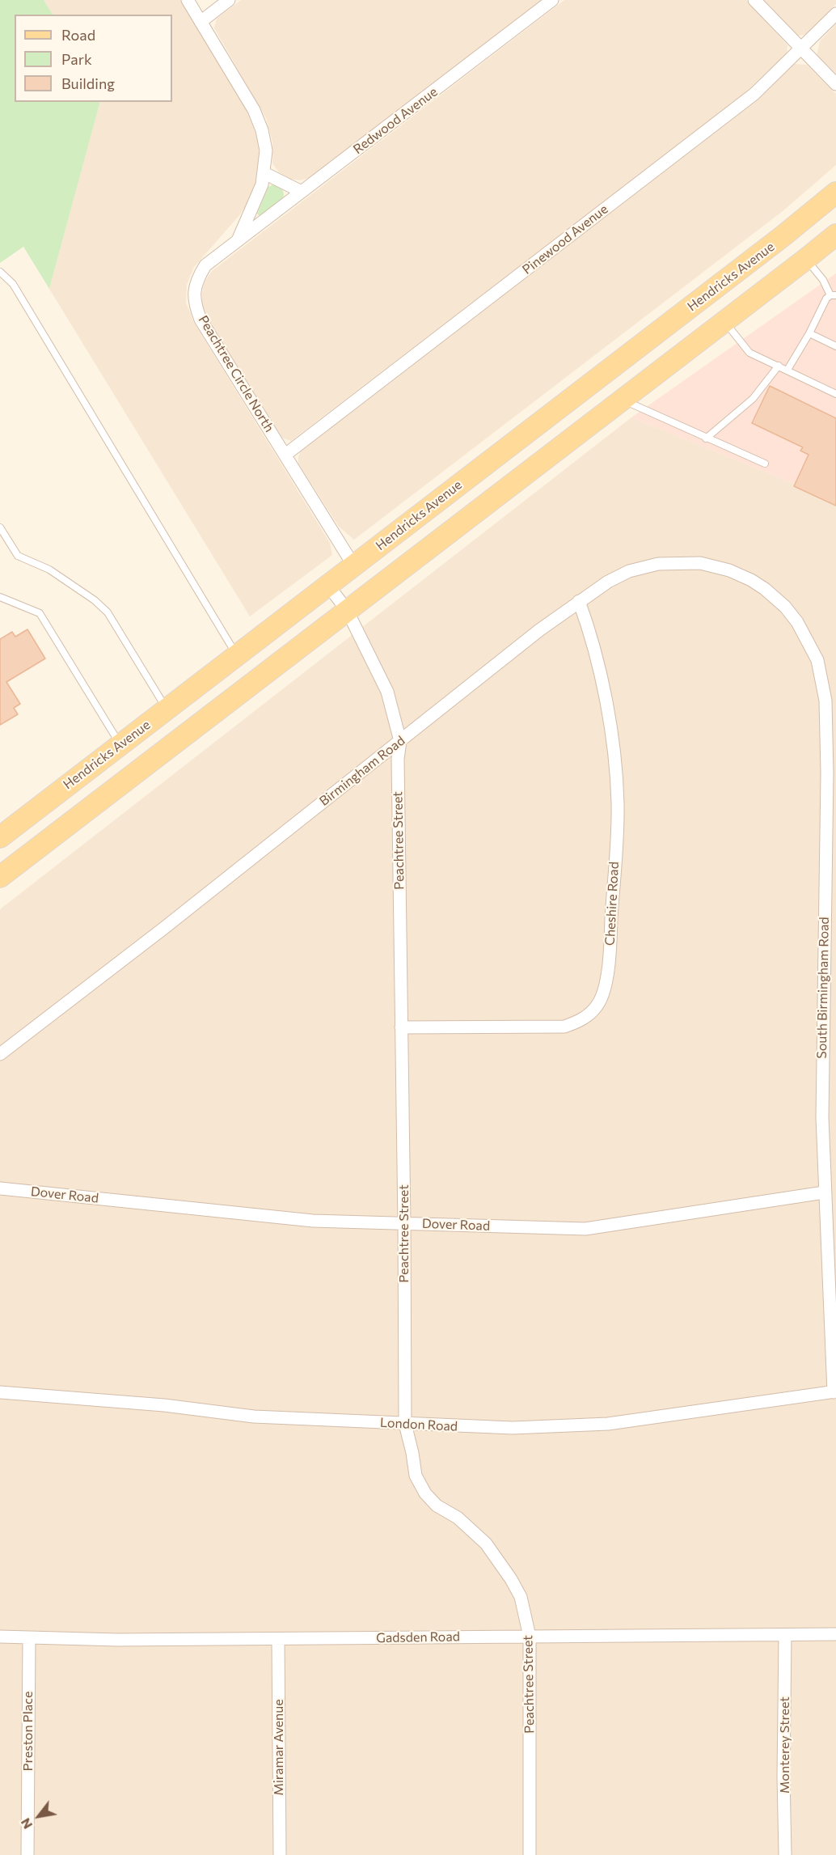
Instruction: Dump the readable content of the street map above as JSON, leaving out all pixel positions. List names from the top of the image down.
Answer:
{
  "streets": {
    "main road": ["Hendricks Avenue"],
    "street": [
      "Redwood Avenue",
      "Pinewood Avenue",
      "Peachtree Circle North",
      "Birmingham Road",
      "Peachtree Street",
      "Cheshire Road",
      "South Birmingham Road",
      "Dover Road",
      "London Road",
      "Gadsden Road",
      "Preston Place",
      "Monterey Street",
      "Miramar Avenue"
    ]
  },
  "crossings": [
    ["Redwood Avenue", "Peachtree Circle North"],
    ["Pinewood Avenue", "Peachtree Circle North"],
    ["Hendricks Avenue", "Peachtree Circle North"],
    ["Hendricks Avenue", "Peachtree Street"],
    ["Birmingham Road", "Peachtree Street"],
    ["Birmingham Road", "Cheshire Road"],
    ["Birmingham Road", "South Birmingham Road"],
    ["Peachtree Street", "Cheshire Road"],
    ["Peachtree Street", "Dover Road"],
    ["Peachtree Street", "London Road"],
    ["Peachtree Street", "Gadsden Road"],
    ["South Birmingham Road", "Dover Road"],
    ["South Birmingham Road", "London Road"],
    ["Gadsden Road", "Preston Place"],
    ["Gadsden Road", "Monterey Street"],
    ["Gadsden Road", "Miramar Avenue"]
  ],
  "legend": ["Road", "Park", "Building"],
  "north": "bottom left"
}
